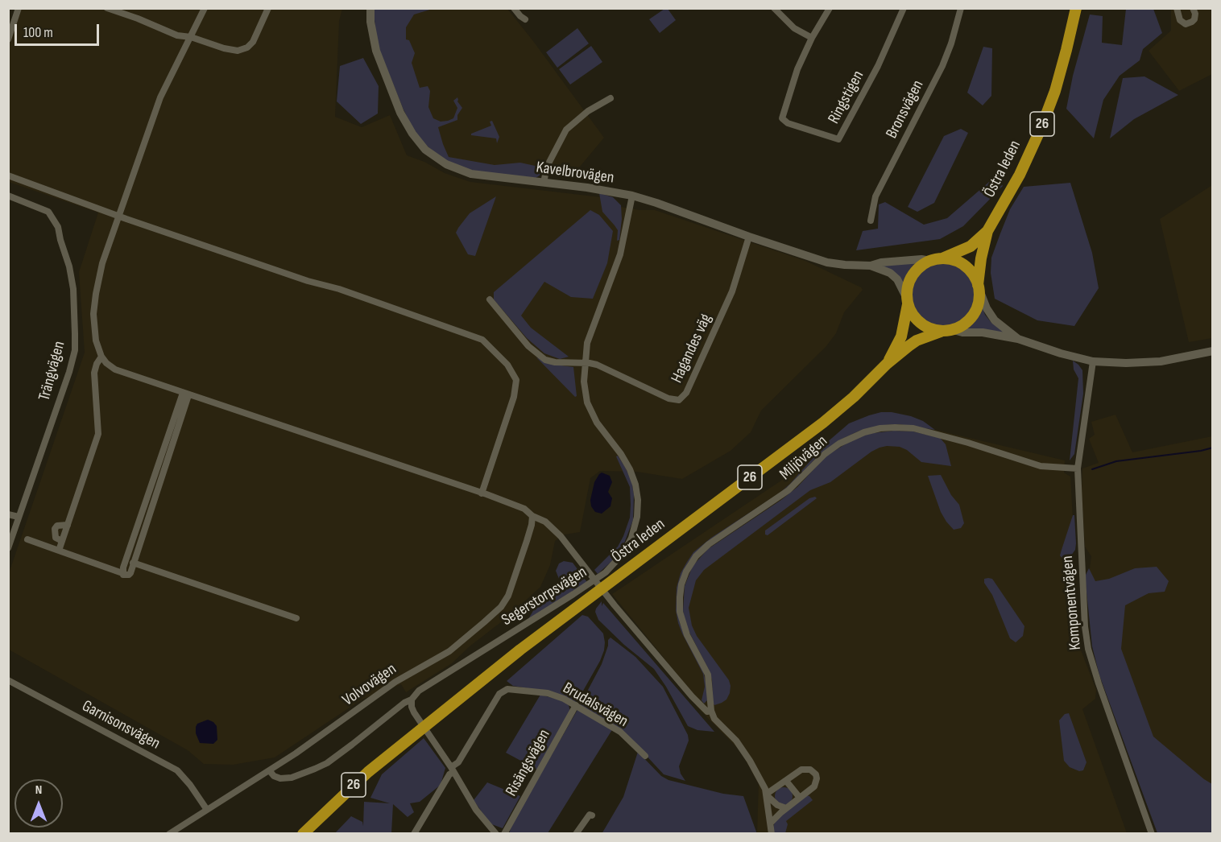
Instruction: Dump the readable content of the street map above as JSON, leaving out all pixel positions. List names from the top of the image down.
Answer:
{
  "streets": {
    "highway": ["26", "Östra leden"],
    "main road": ["Kavelbrovägen"],
    "street": [
      "Ringstigen",
      "Bronsvägen",
      "Hagandes väg",
      "Trängvägen",
      "Miljövägen",
      "Segerstorpsvägen",
      "Komponentvägen",
      "Volvovägen",
      "Brudalsvägen",
      "Garnisonsvägen",
      "Risängsvägen"
    ]
  },
  "crossings": [
    ["26", "Östra leden"],
    ["26", "Kavelbrovägen"],
    ["Östra leden", "Kavelbrovägen"],
    ["Kavelbrovägen", "Hagandes väg"],
    ["Kavelbrovägen", "Segerstorpsvägen"],
    ["Hagandes väg", "Segerstorpsvägen"],
    ["Miljövägen", "Komponentvägen"],
    ["Segerstorpsvägen", "Volvovägen"],
    ["Volvovägen", "Garnisonsvägen"],
    ["Brudalsvägen", "Risängsvägen"]
  ],
  "scale_bar": "100 m",
  "north": "top"
}
